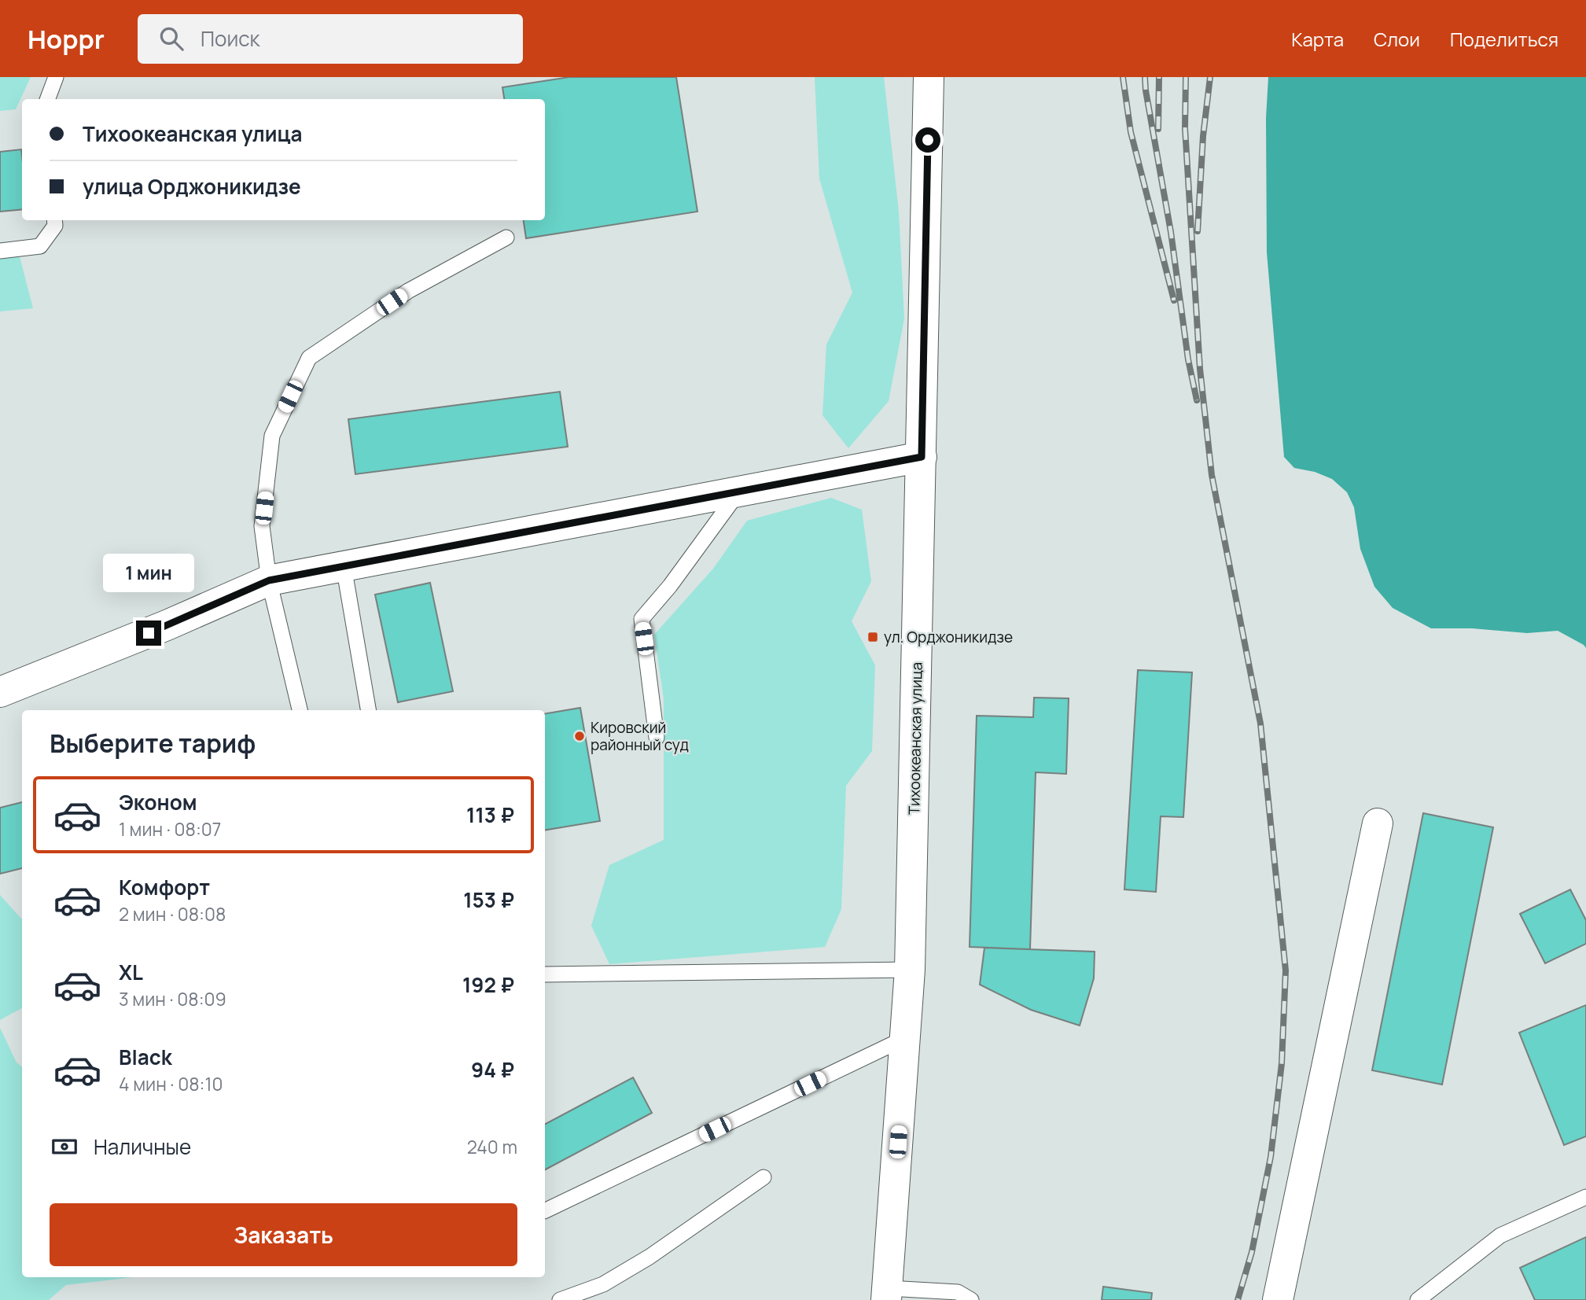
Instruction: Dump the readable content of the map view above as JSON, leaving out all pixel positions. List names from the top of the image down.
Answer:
{
  "streets": {
    "street": ["Тихоокеанская улица"]
  },
  "places": {
    "transit": ["ул. Орджоникидзе"],
    "other": ["Кировский районный суд"]
  },
  "page": {
    "header": "Hoppr",
    "search": "Поиск",
    "nav": ["Карта", "Слои", "Поделиться"],
    "banner": ["Тихоокеанская улица", "улица Орджоникидзе"],
    "bubble": "1 мин",
    "heading": "Выберите тариф",
    "list": [
      {
        "name": "Эконом",
        "note": "1 мин · 08:07",
        "value": "113 ₽"
      },
      {
        "name": "Комфорт",
        "note": "2 мин · 08:08",
        "value": "153 ₽"
      },
      {
        "name": "XL",
        "note": "3 мин · 08:09",
        "value": "192 ₽"
      },
      {
        "name": "Black",
        "note": "4 мин · 08:10",
        "value": "94 ₽"
      }
    ],
    "pay": ["Наличные", "240 m"],
    "buttons": "Заказать"
  }
}
